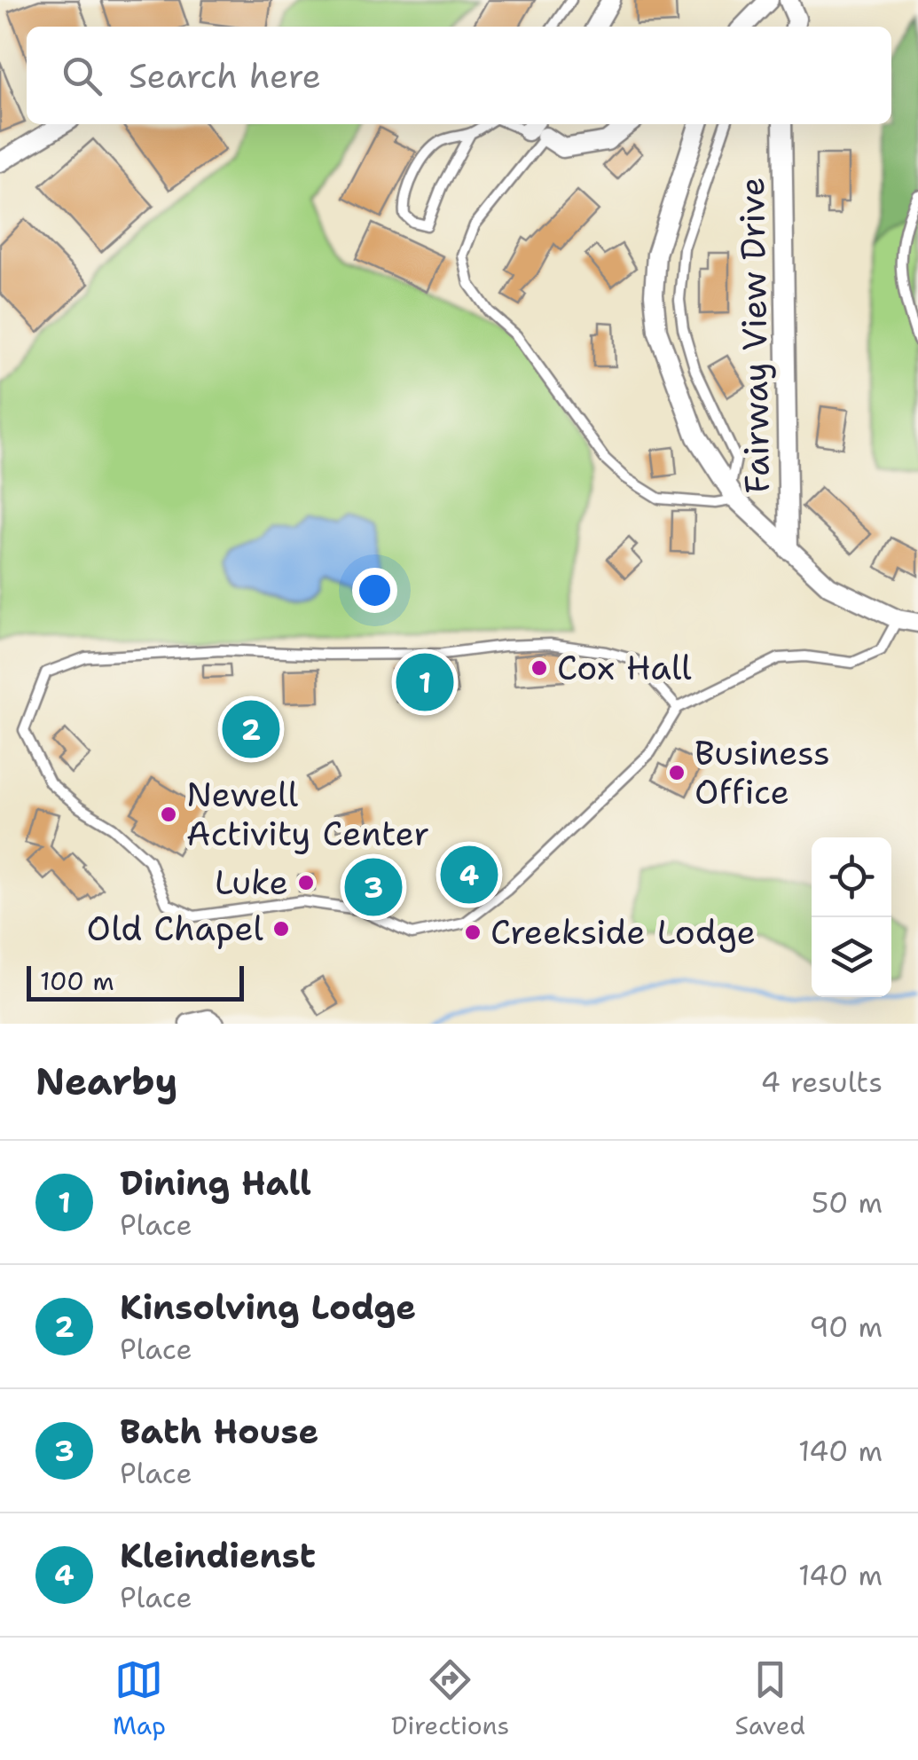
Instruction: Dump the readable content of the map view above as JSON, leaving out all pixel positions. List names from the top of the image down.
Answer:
{
  "streets": {
    "street": ["Fairway View Drive"]
  },
  "places": [
    "Cox Hall",
    "Business Office",
    "Newell Activity Center",
    "Luke",
    "Old Chapel",
    "Creekside Lodge"
  ],
  "scale_bar": "100 m",
  "page": {
    "search": "Search here",
    "pins": [
      "1",
      "2",
      "4",
      "3"
    ],
    "scale": "100 m",
    "heading": ["Nearby", "4 results"],
    "list": [
      {
        "mark": "1",
        "name": "Dining Hall",
        "note": "Place",
        "value": "50 m"
      },
      {
        "mark": "2",
        "name": "Kinsolving Lodge",
        "note": "Place",
        "value": "90 m"
      },
      {
        "mark": "3",
        "name": "Bath House",
        "note": "Place",
        "value": "140 m"
      },
      {
        "mark": "4",
        "name": "Kleindienst",
        "note": "Place",
        "value": "140 m"
      }
    ],
    "nav": ["Map", "Directions", "Saved"]
  }
}
